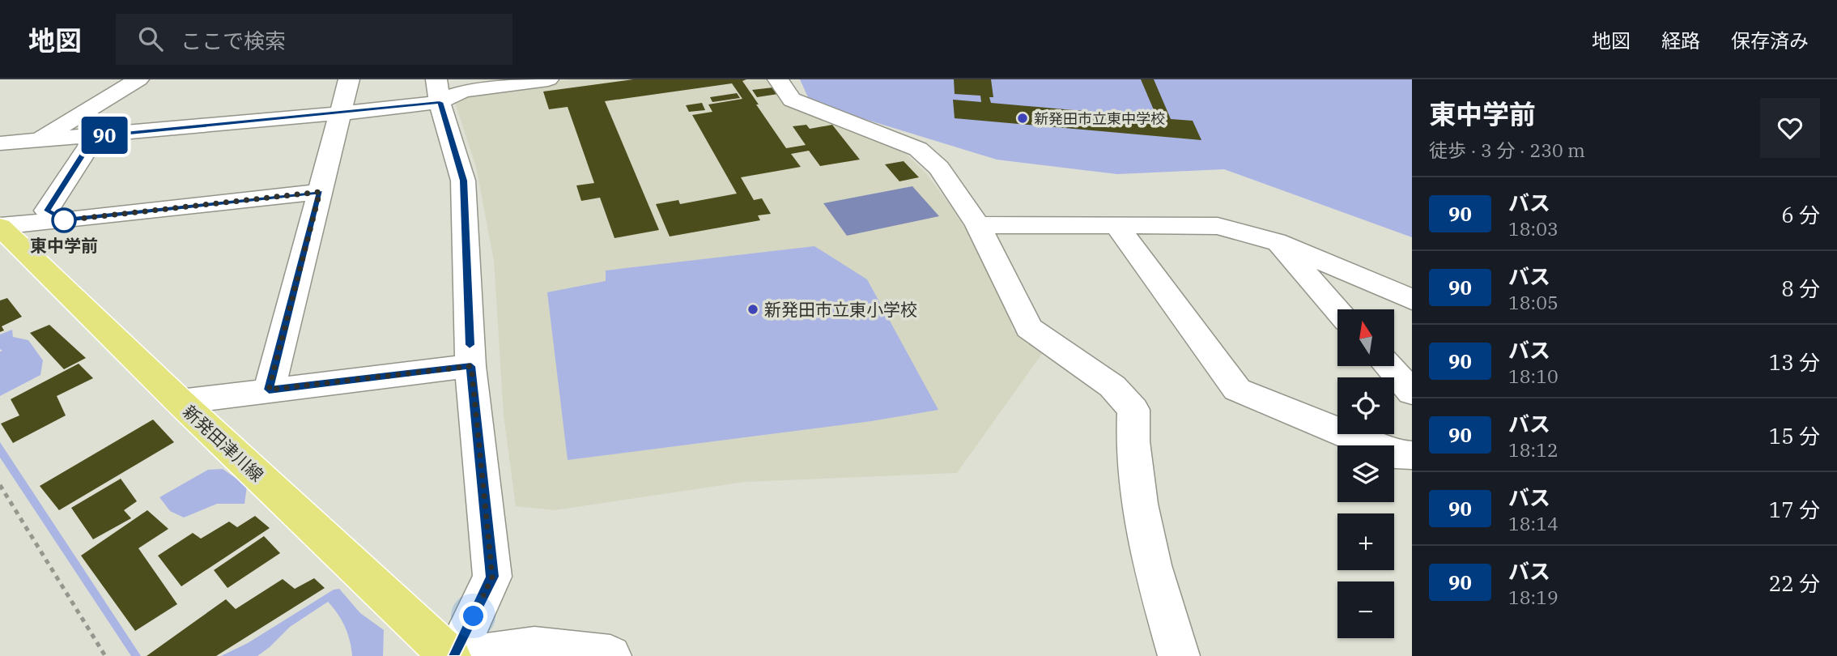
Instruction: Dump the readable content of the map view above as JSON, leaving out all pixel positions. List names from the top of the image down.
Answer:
{
  "streets": {
    "main road": ["新発田津川線"]
  },
  "places": ["新発田市立東中学校", "東中学前", "新発田市立東小学校"],
  "lines": ["bus line 90"],
  "north": "top",
  "page": {
    "header": "地図",
    "search": "ここで検索",
    "nav": ["地図", "経路", "保存済み"],
    "on_map": "90",
    "heading": ["東中学前", "徒歩 · 3 分 · 230 m"],
    "list": [
      {
        "mark": "90",
        "name": "バス",
        "note": "18:03",
        "value": "6 分"
      },
      {
        "mark": "90",
        "name": "バス",
        "note": "18:05",
        "value": "8 分"
      },
      {
        "mark": "90",
        "name": "バス",
        "note": "18:10",
        "value": "13 分"
      },
      {
        "mark": "90",
        "name": "バス",
        "note": "18:12",
        "value": "15 分"
      },
      {
        "mark": "90",
        "name": "バス",
        "note": "18:14",
        "value": "17 分"
      },
      {
        "mark": "90",
        "name": "バス",
        "note": "18:19",
        "value": "22 分"
      }
    ],
    "map_buttons": ["+", "−"]
  }
}
